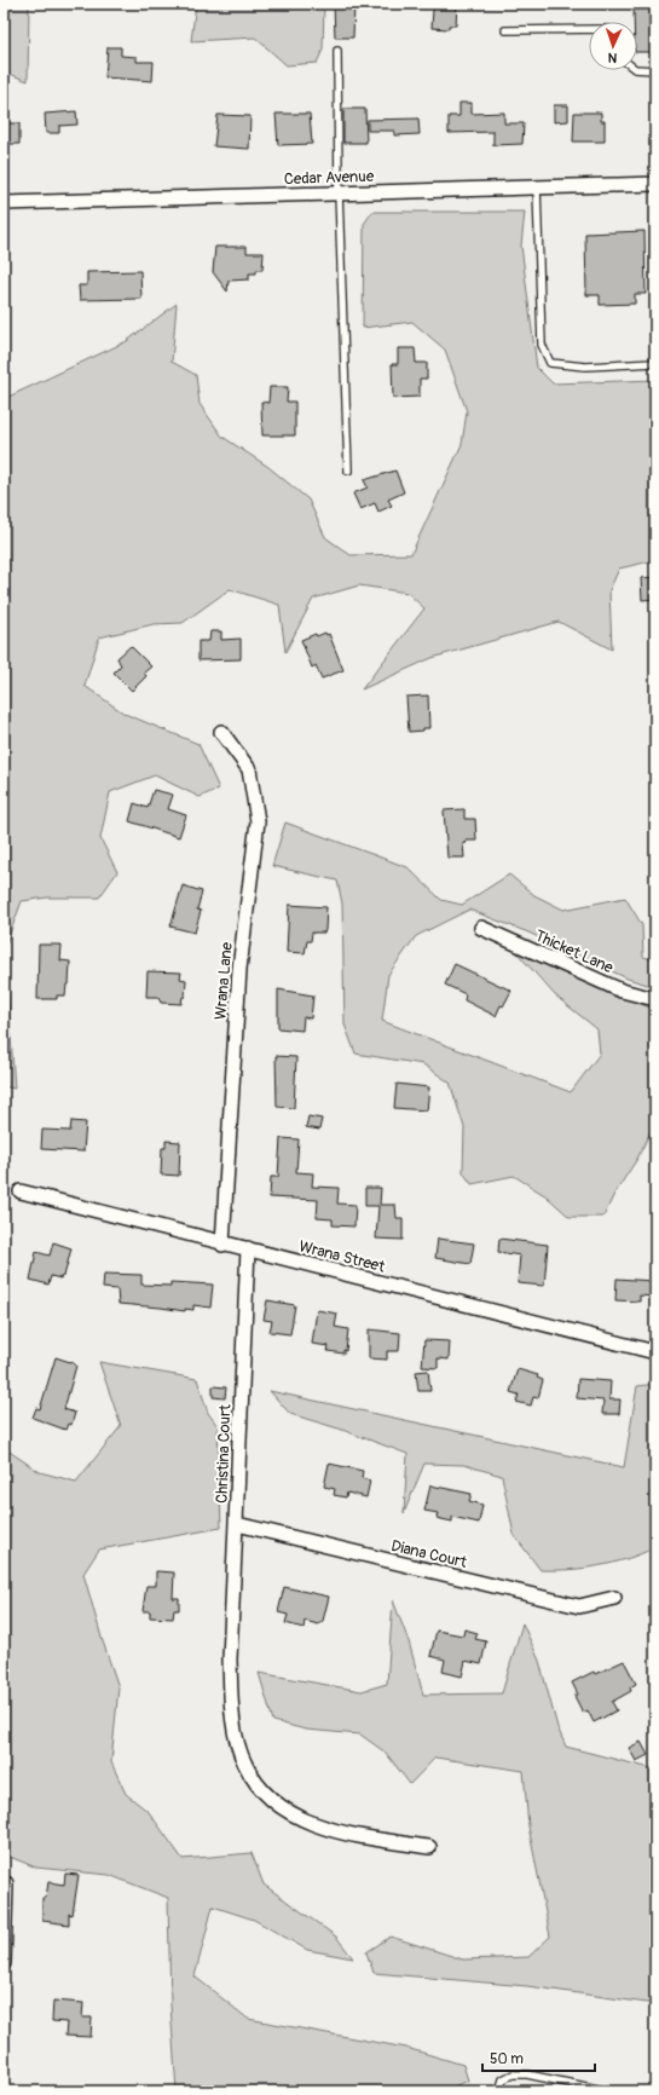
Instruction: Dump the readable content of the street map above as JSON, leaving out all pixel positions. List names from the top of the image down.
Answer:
{
  "streets": {
    "street": [
      "Cedar Avenue",
      "Thicket Lane",
      "Wrana Lane",
      "Wrana Street",
      "Christina Court",
      "Diana Court"
    ]
  },
  "crossings": [
    ["Wrana Lane", "Wrana Street"],
    ["Wrana Street", "Christina Court"],
    ["Christina Court", "Diana Court"]
  ],
  "scale_bar": "50 m",
  "north": "bottom"
}
